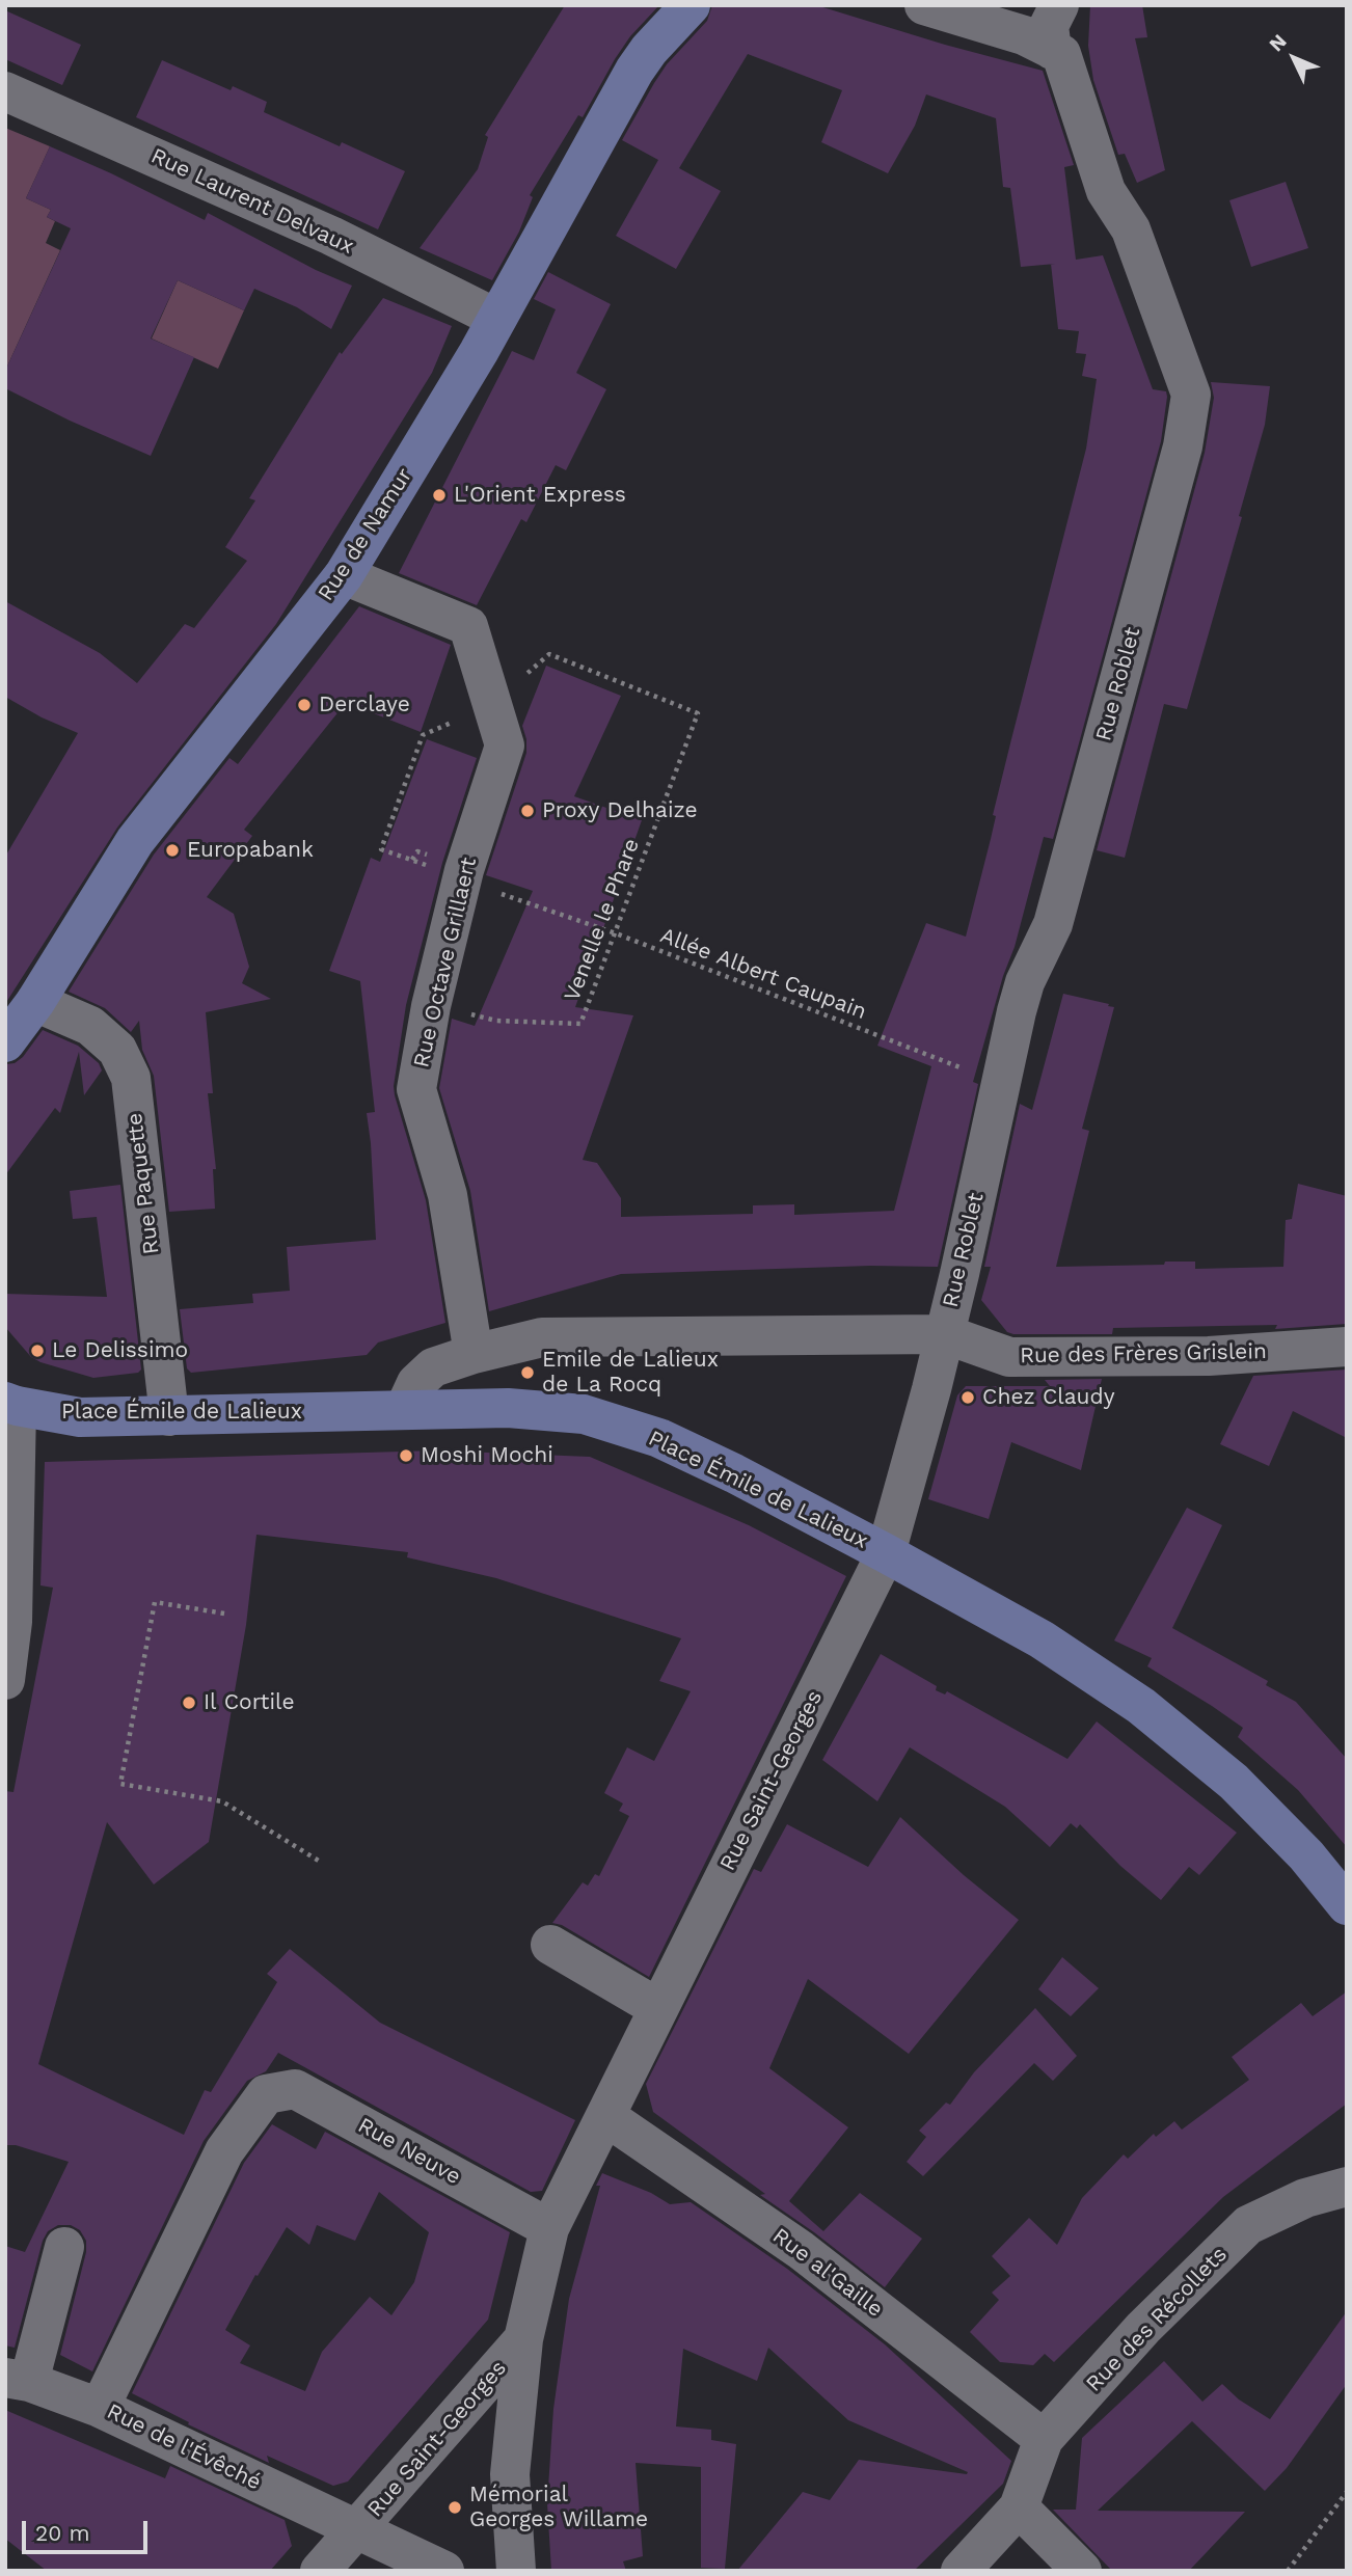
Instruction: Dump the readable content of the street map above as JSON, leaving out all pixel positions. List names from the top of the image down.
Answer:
{
  "streets": {
    "main road": ["Rue de Namur", "Place Émile de Lalieux"],
    "street": [
      "Rue Laurent Delvaux",
      "Rue Roblet",
      "Rue Octave Grillaert",
      "Rue Paquette",
      "Rue des Frères Grislein",
      "Rue Saint-Georges",
      "Rue Neuve",
      "Rue al'Gaille",
      "Rue des Récollets",
      "Rue de l'Évêché"
    ],
    "path": ["Venelle le Phare", "Allée Albert Caupain"]
  },
  "crossings": [
    ["Rue Laurent Delvaux", "Rue de Namur"],
    ["Rue de Namur", "Rue Paquette"],
    ["Rue Roblet", "Allée Albert Caupain"],
    ["Rue Roblet", "Rue des Frères Grislein"],
    ["Rue Roblet", "Place Émile de Lalieux"],
    ["Venelle le Phare", "Rue Octave Grillaert"],
    ["Venelle le Phare", "Allée Albert Caupain"],
    ["Rue Paquette", "Place Émile de Lalieux"],
    ["Rue des Frères Grislein", "Place Émile de Lalieux"],
    ["Place Émile de Lalieux", "Rue Saint-Georges"],
    ["Rue Saint-Georges", "Rue Neuve"],
    ["Rue Saint-Georges", "Rue al'Gaille"],
    ["Rue Saint-Georges", "Rue de l'Évêché"],
    ["Rue Neuve", "Rue de l'Évêché"],
    ["Rue al'Gaille", "Rue des Récollets"]
  ],
  "places": [
    "L'Orient Express",
    "Derclaye",
    "Proxy Delhaize",
    "Europabank",
    "Le Delissimo",
    "Emile de Lalieux de La Rocq",
    "Chez Claudy",
    "Moshi Mochi",
    "Il Cortile",
    "Mémorial Georges Willame"
  ],
  "scale_bar": "20 m",
  "north": "top left"
}
